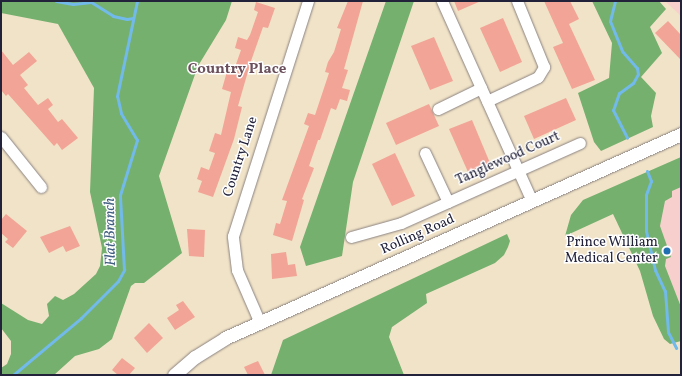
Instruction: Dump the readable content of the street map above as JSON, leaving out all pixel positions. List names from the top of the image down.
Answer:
{
  "streets": {
    "street": ["Country Lane", "Tanglewood Court", "Rolling Road"]
  },
  "crossings": [
    ["Country Lane", "Rolling Road"]
  ],
  "districts": ["Country Place"],
  "water": ["Flat Branch"],
  "places": ["Prince William Medical Center"]
}
